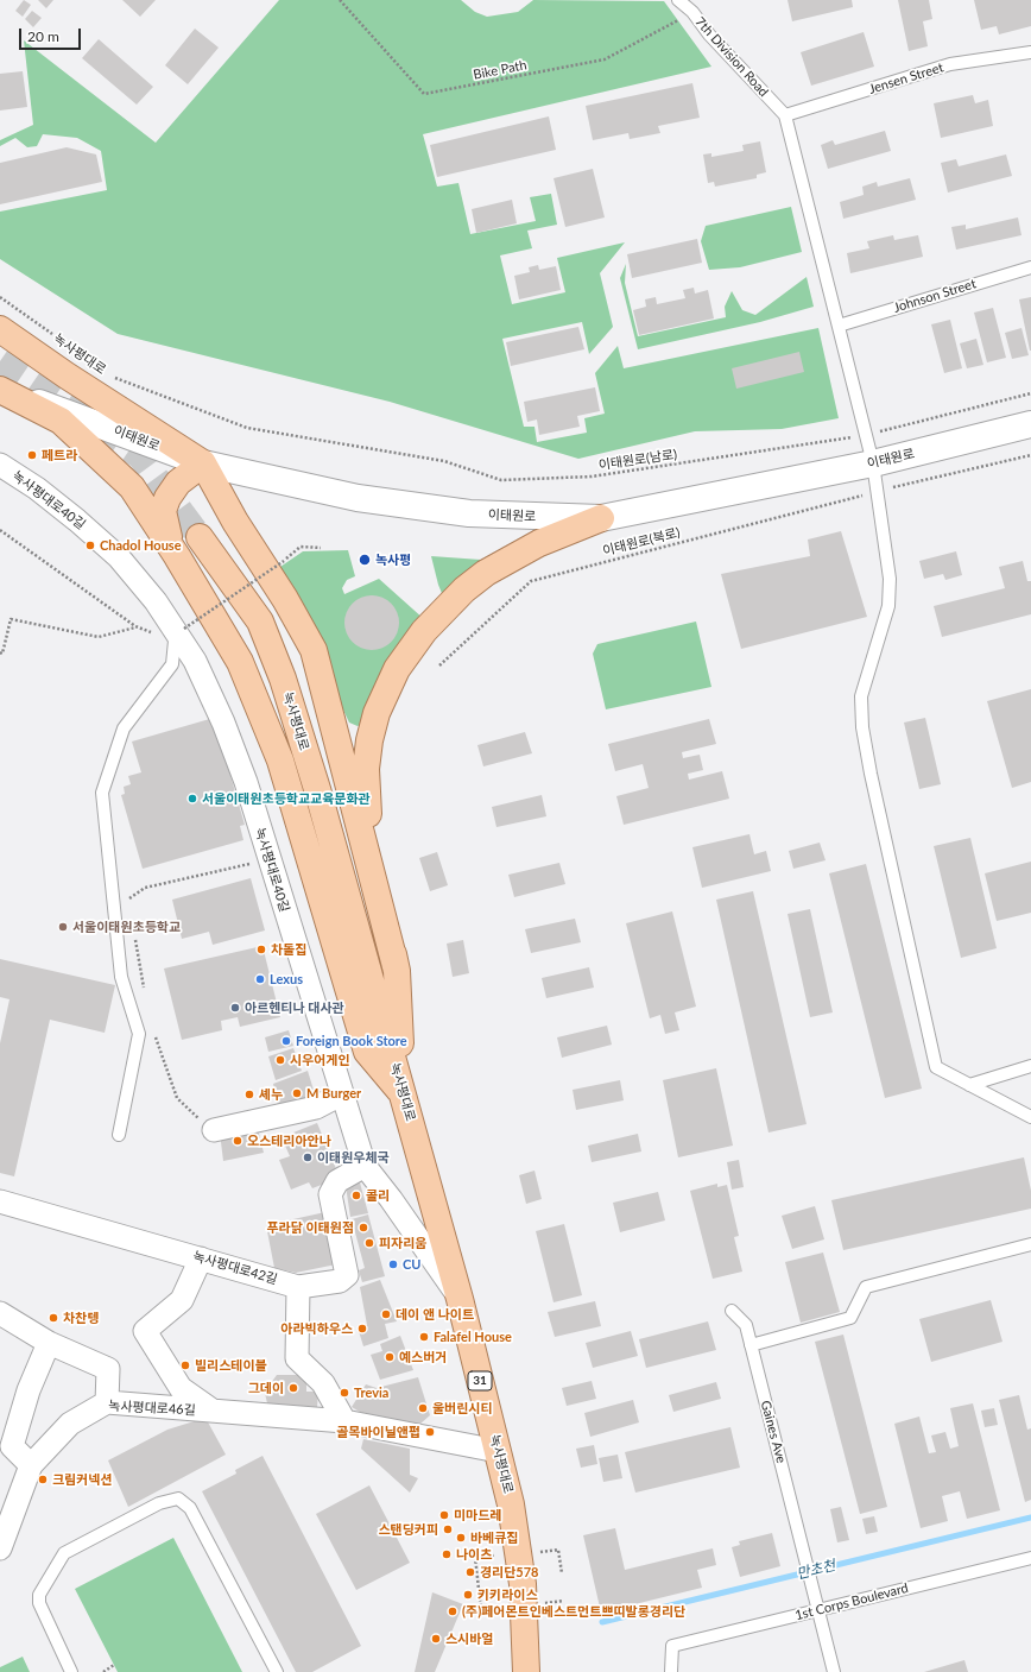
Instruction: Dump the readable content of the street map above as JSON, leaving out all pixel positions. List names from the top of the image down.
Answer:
{
  "streets": {
    "main road": ["녹사평대로", "이태원로", "31"],
    "street": ["녹사평대로40길", "녹사평대로42길", "녹사평대로46길"],
    "lane": [
      "7th Division Road",
      "Jensen Street",
      "Johnson Street",
      "Gaines Ave",
      "1st Corps Boulevard"
    ],
    "path": ["Bike Path", "이태원로(남로)", "이태원로(북로)"]
  },
  "crossings": [
    ["7th Division Road", "Bike Path"],
    ["7th Division Road", "Jensen Street"],
    ["녹사평대로", "이태원로(남로)"],
    ["녹사평대로", "녹사평대로40길"],
    ["녹사평대로", "녹사평대로46길"],
    ["녹사평대로40길", "녹사평대로42길"],
    ["녹사평대로42길", "녹사평대로46길"],
    ["Gaines Ave", "1st Corps Boulevard"]
  ],
  "water": ["만초천"],
  "places": [
    "페트라",
    "Chadol House",
    "녹사평",
    "서울이태원초등학교교육문화관",
    "서울이태원초등학교",
    "차돌집",
    "Lexus",
    "아르헨티나 대사관",
    "Foreign Book Store",
    "시우어게인",
    "M Burger",
    "셰누",
    "오스테리아안나",
    "이태원우체국",
    "콜리",
    "푸라닭 이태원점",
    "피자리움",
    "CU",
    "데이 앤 나이트",
    "차찬텡",
    "아라빅하우스",
    "Falafel House",
    "예스버거",
    "빌리스테이블",
    "그데이",
    "Trevia",
    "울버린시티",
    "골목바이닐앤펍",
    "크림커넥션",
    "미마드레",
    "스탠딩커피",
    "바베큐집",
    "나이츠",
    "경리단578",
    "키키라이스",
    "(주)페어몬트인베스트먼트쁘띠발롱경리단",
    "스시바얼"
  ],
  "scale_bar": "20 m"
}
